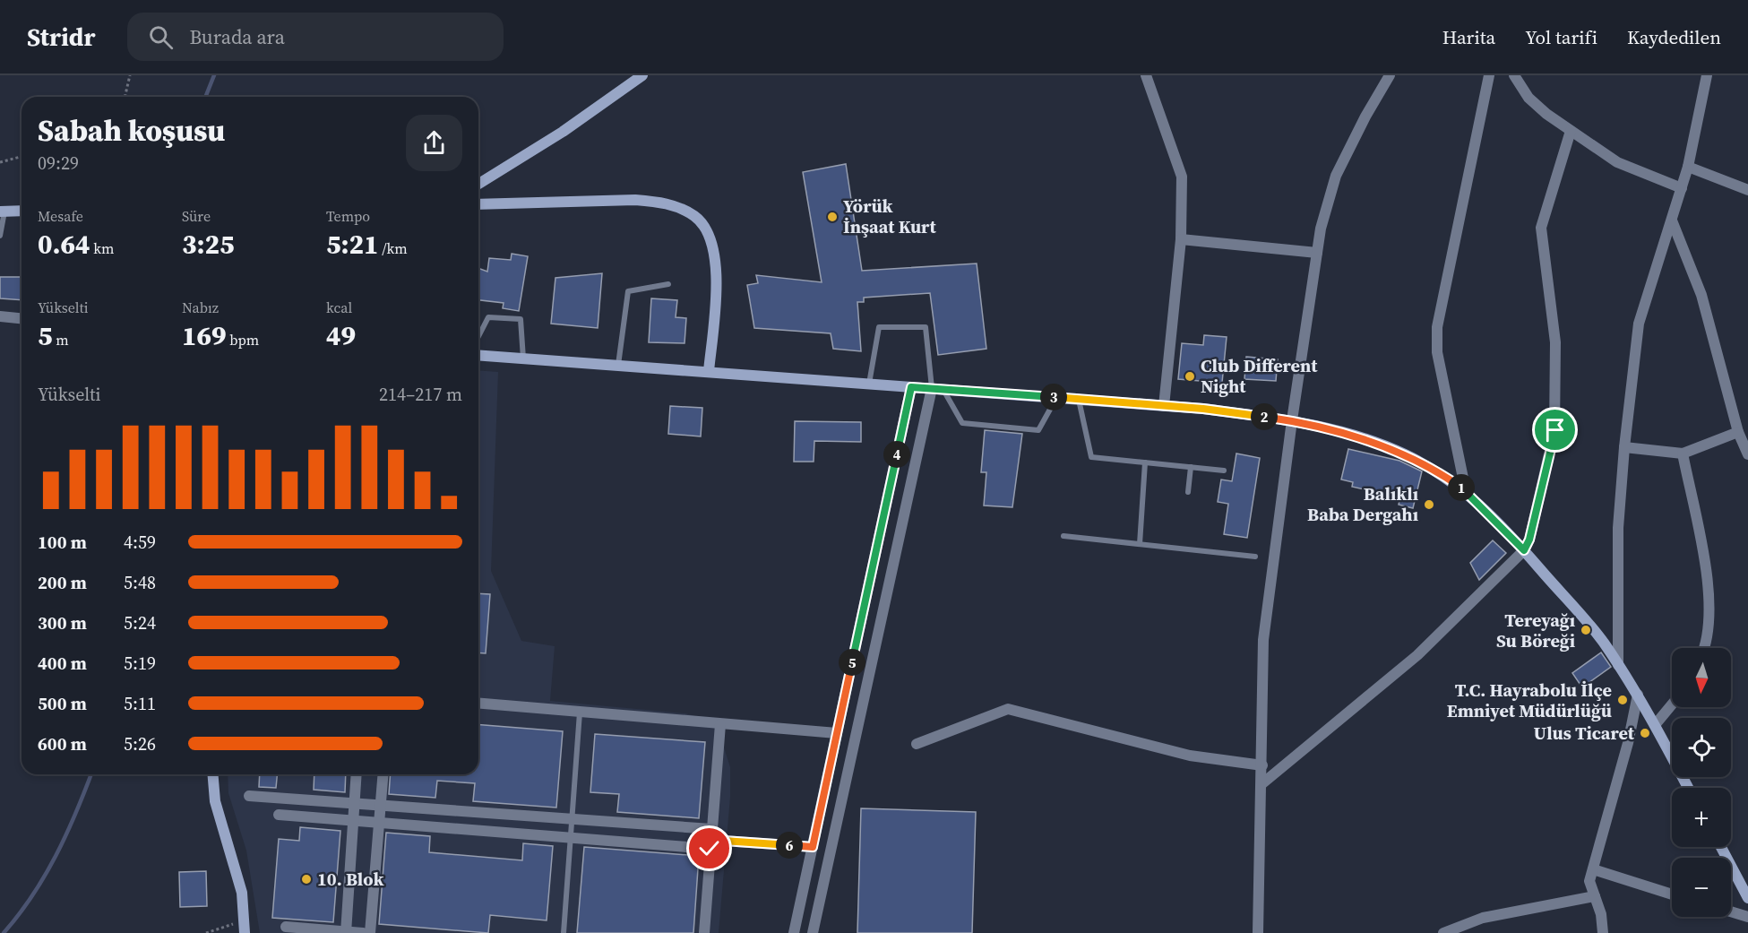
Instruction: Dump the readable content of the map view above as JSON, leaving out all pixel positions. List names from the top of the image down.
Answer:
{
  "places": [
    "Yörük İnşaat Kurt",
    "Club Different Night",
    "Balıklı Baba Dergahı",
    "Tereyağı Su Böreği",
    "T.C. Hayrabolu İlçe Emniyet Müdürlüğü",
    "Ulus Ticaret",
    "10. Blok"
  ],
  "north": "bottom",
  "page": {
    "header": "Stridr",
    "search": "Burada ara",
    "nav": ["Harita", "Yol tarifi", "Kaydedilen"],
    "heading": ["Sabah koşusu", "09:29"],
    "stats": [
      ["Mesafe", "0.64 km"],
      ["Süre", "3:25"],
      ["Tempo", "5:21 /km"],
      ["Yükselti", "5 m"],
      ["Nabız", "169 bpm"],
      ["kcal", "49"]
    ],
    "chart": ["Yükselti", "214–217 m"],
    "pins": [
      "3",
      "2",
      "4",
      "1",
      "5",
      "6"
    ],
    "list": [
      {
        "name": "100 m",
        "note": "4:59"
      },
      {
        "name": "200 m",
        "note": "5:48"
      },
      {
        "name": "300 m",
        "note": "5:24"
      },
      {
        "name": "400 m",
        "note": "5:19"
      },
      {
        "name": "500 m",
        "note": "5:11"
      },
      {
        "name": "600 m",
        "note": "5:26"
      }
    ],
    "map_buttons": ["+", "−"]
  }
}
